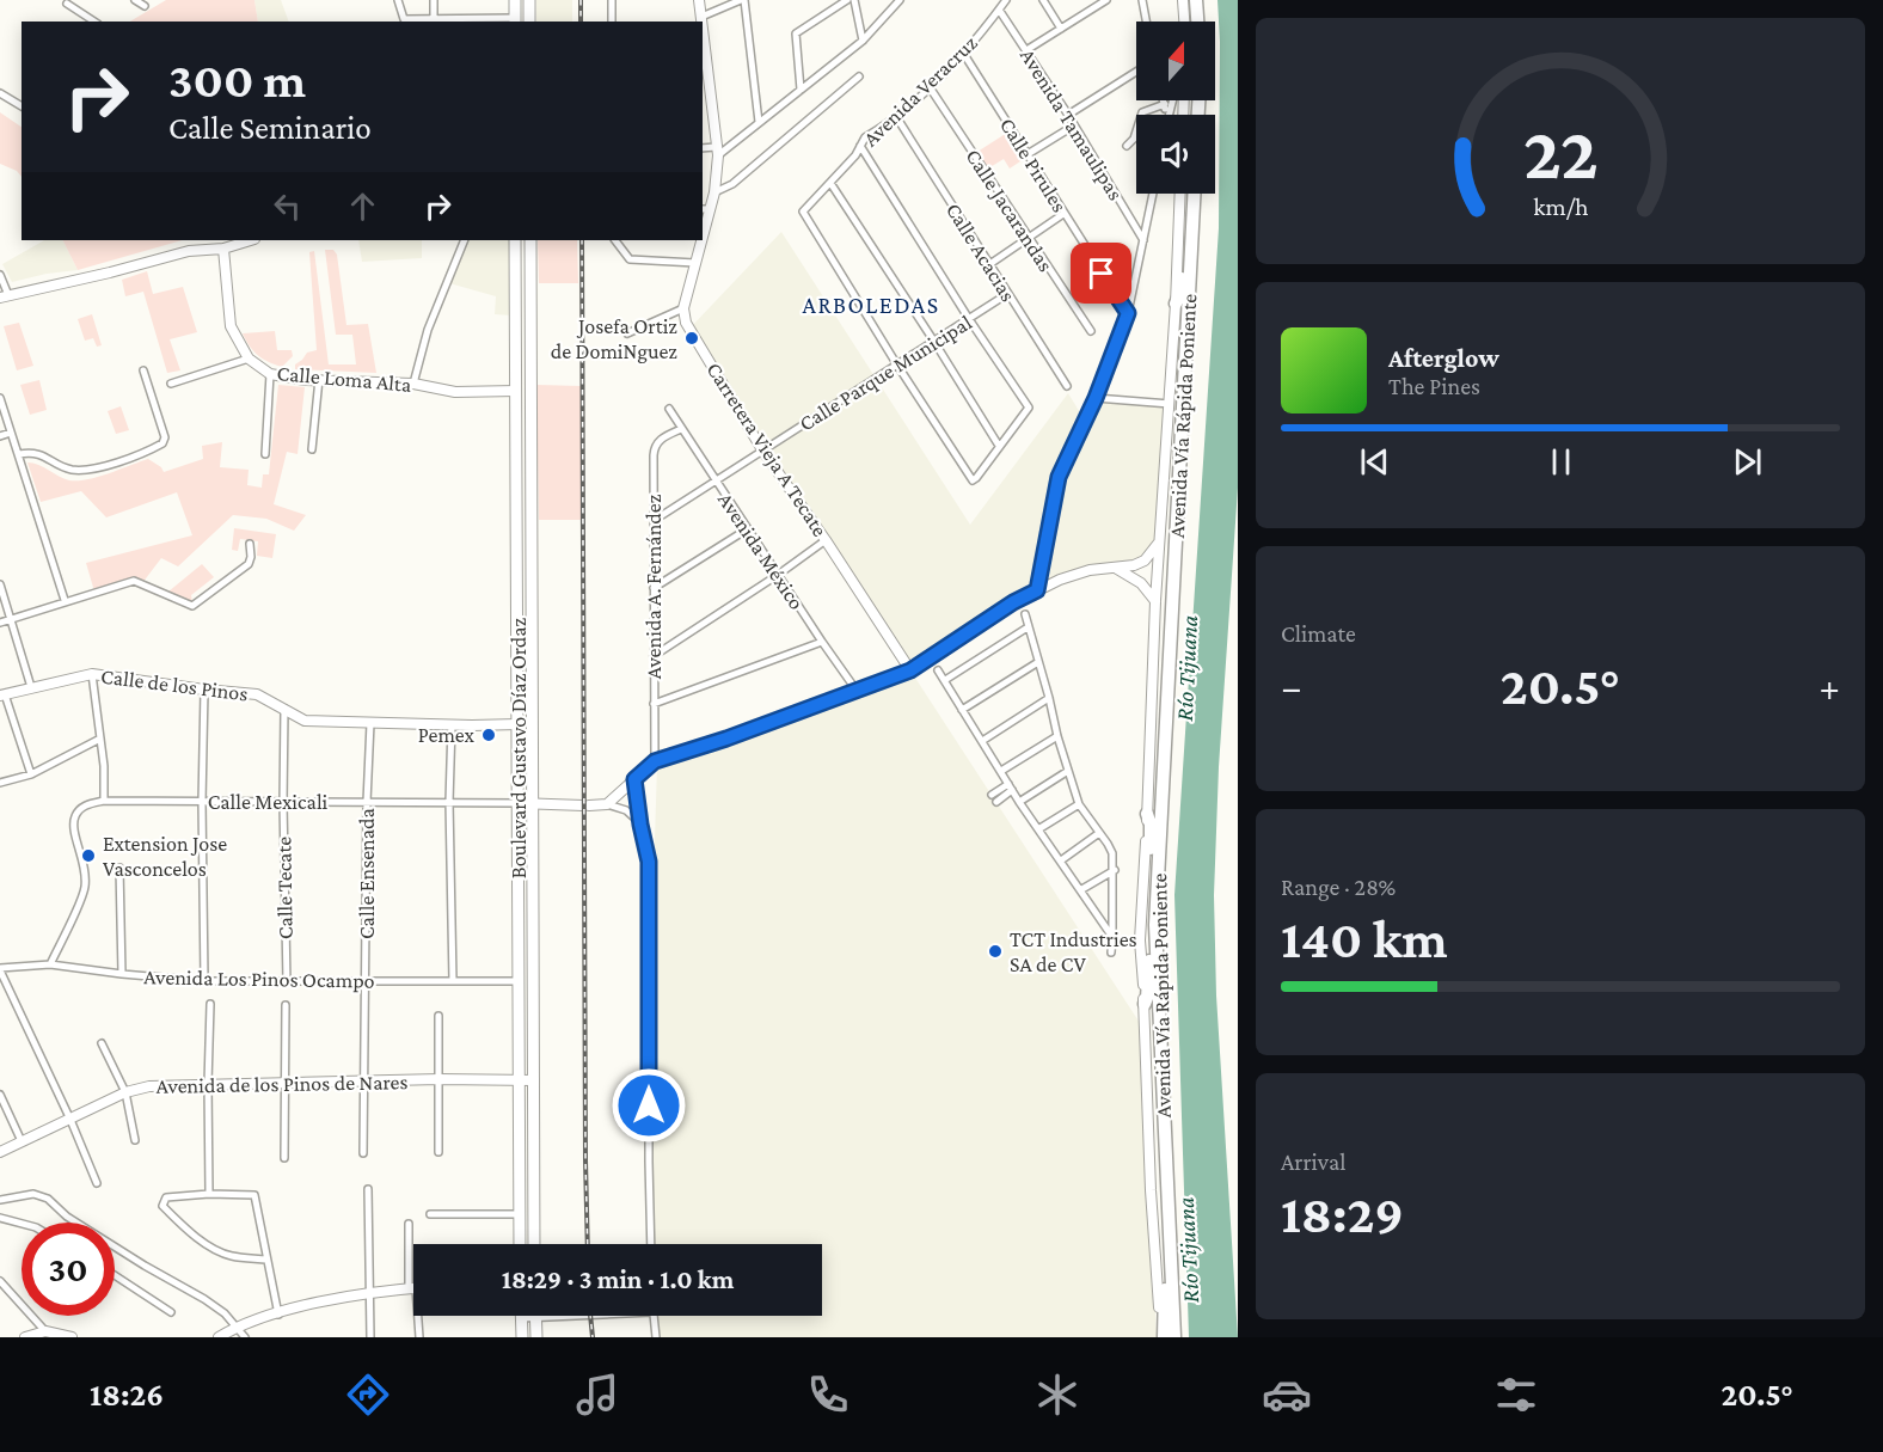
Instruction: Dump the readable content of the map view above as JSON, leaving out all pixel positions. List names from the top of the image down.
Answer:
{
  "streets": {
    "highway": ["Avenida Vía Rápida Poniente"],
    "main road": ["Boulevard Gustavo Díaz Ordaz"],
    "street": [
      "Avenida Veracruz",
      "Avenida Tamaulipas",
      "Calle Pirules",
      "Calle Jacarandas",
      "Calle Acacias",
      "Calle Parque Municipal",
      "Calle Loma Alta",
      "Carretera Vieja A Tecate",
      "Avenida México",
      "Avenida A. Fernández",
      "Calle de los Pinos",
      "Calle Mexicali",
      "Calle Ensenada",
      "Calle Tecate",
      "Avenida Los Pinos Ocampo",
      "Avenida de los Pinos de Nares"
    ]
  },
  "crossings": [
    ["Avenida Veracruz", "Avenida Tamaulipas"],
    ["Avenida Veracruz", "Calle Pirules"],
    ["Avenida Veracruz", "Calle Jacarandas"],
    ["Avenida Veracruz", "Calle Acacias"],
    ["Avenida Veracruz", "Calle Parque Municipal"],
    ["Calle Acacias", "Calle Parque Municipal"],
    ["Calle Parque Municipal", "Carretera Vieja A Tecate"],
    ["Calle Parque Municipal", "Avenida México"],
    ["Calle Parque Municipal", "Avenida A. Fernández"],
    ["Calle Loma Alta", "Boulevard Gustavo Díaz Ordaz"],
    ["Avenida México", "Avenida A. Fernández"],
    ["Calle de los Pinos", "Boulevard Gustavo Díaz Ordaz"],
    ["Calle de los Pinos", "Calle Ensenada"],
    ["Calle de los Pinos", "Calle Tecate"],
    ["Boulevard Gustavo Díaz Ordaz", "Calle Mexicali"],
    ["Boulevard Gustavo Díaz Ordaz", "Avenida Los Pinos Ocampo"],
    ["Boulevard Gustavo Díaz Ordaz", "Avenida de los Pinos de Nares"],
    ["Calle Mexicali", "Calle Ensenada"],
    ["Calle Mexicali", "Calle Tecate"],
    ["Calle Ensenada", "Avenida Los Pinos Ocampo"],
    ["Calle Ensenada", "Avenida de los Pinos de Nares"],
    ["Calle Tecate", "Avenida Los Pinos Ocampo"]
  ],
  "districts": ["ARBOLEDAS"],
  "water": ["Río Tijuana"],
  "places": [
    "Josefa Ortiz de DomiNguez",
    "Pemex",
    "Extension Jose Vasconcelos",
    "TCT Industries SA de CV"
  ],
  "north": "top",
  "page": {
    "turn": ["300 m", "Calle Seminario"],
    "song": ["Afterglow", "The Pines"],
    "tile": [
      "Climate",
      ["Range · 28%", "140 km"],
      ["Arrival", "18:29"]
    ],
    "heat": ["−", "20.5°", "+"],
    "limit": "30",
    "trip": "18:29 · 3 min · 1.0 km",
    "tabs": ["18:26", "20.5°"],
    "gauge": ["22", "km/h"]
  }
}
